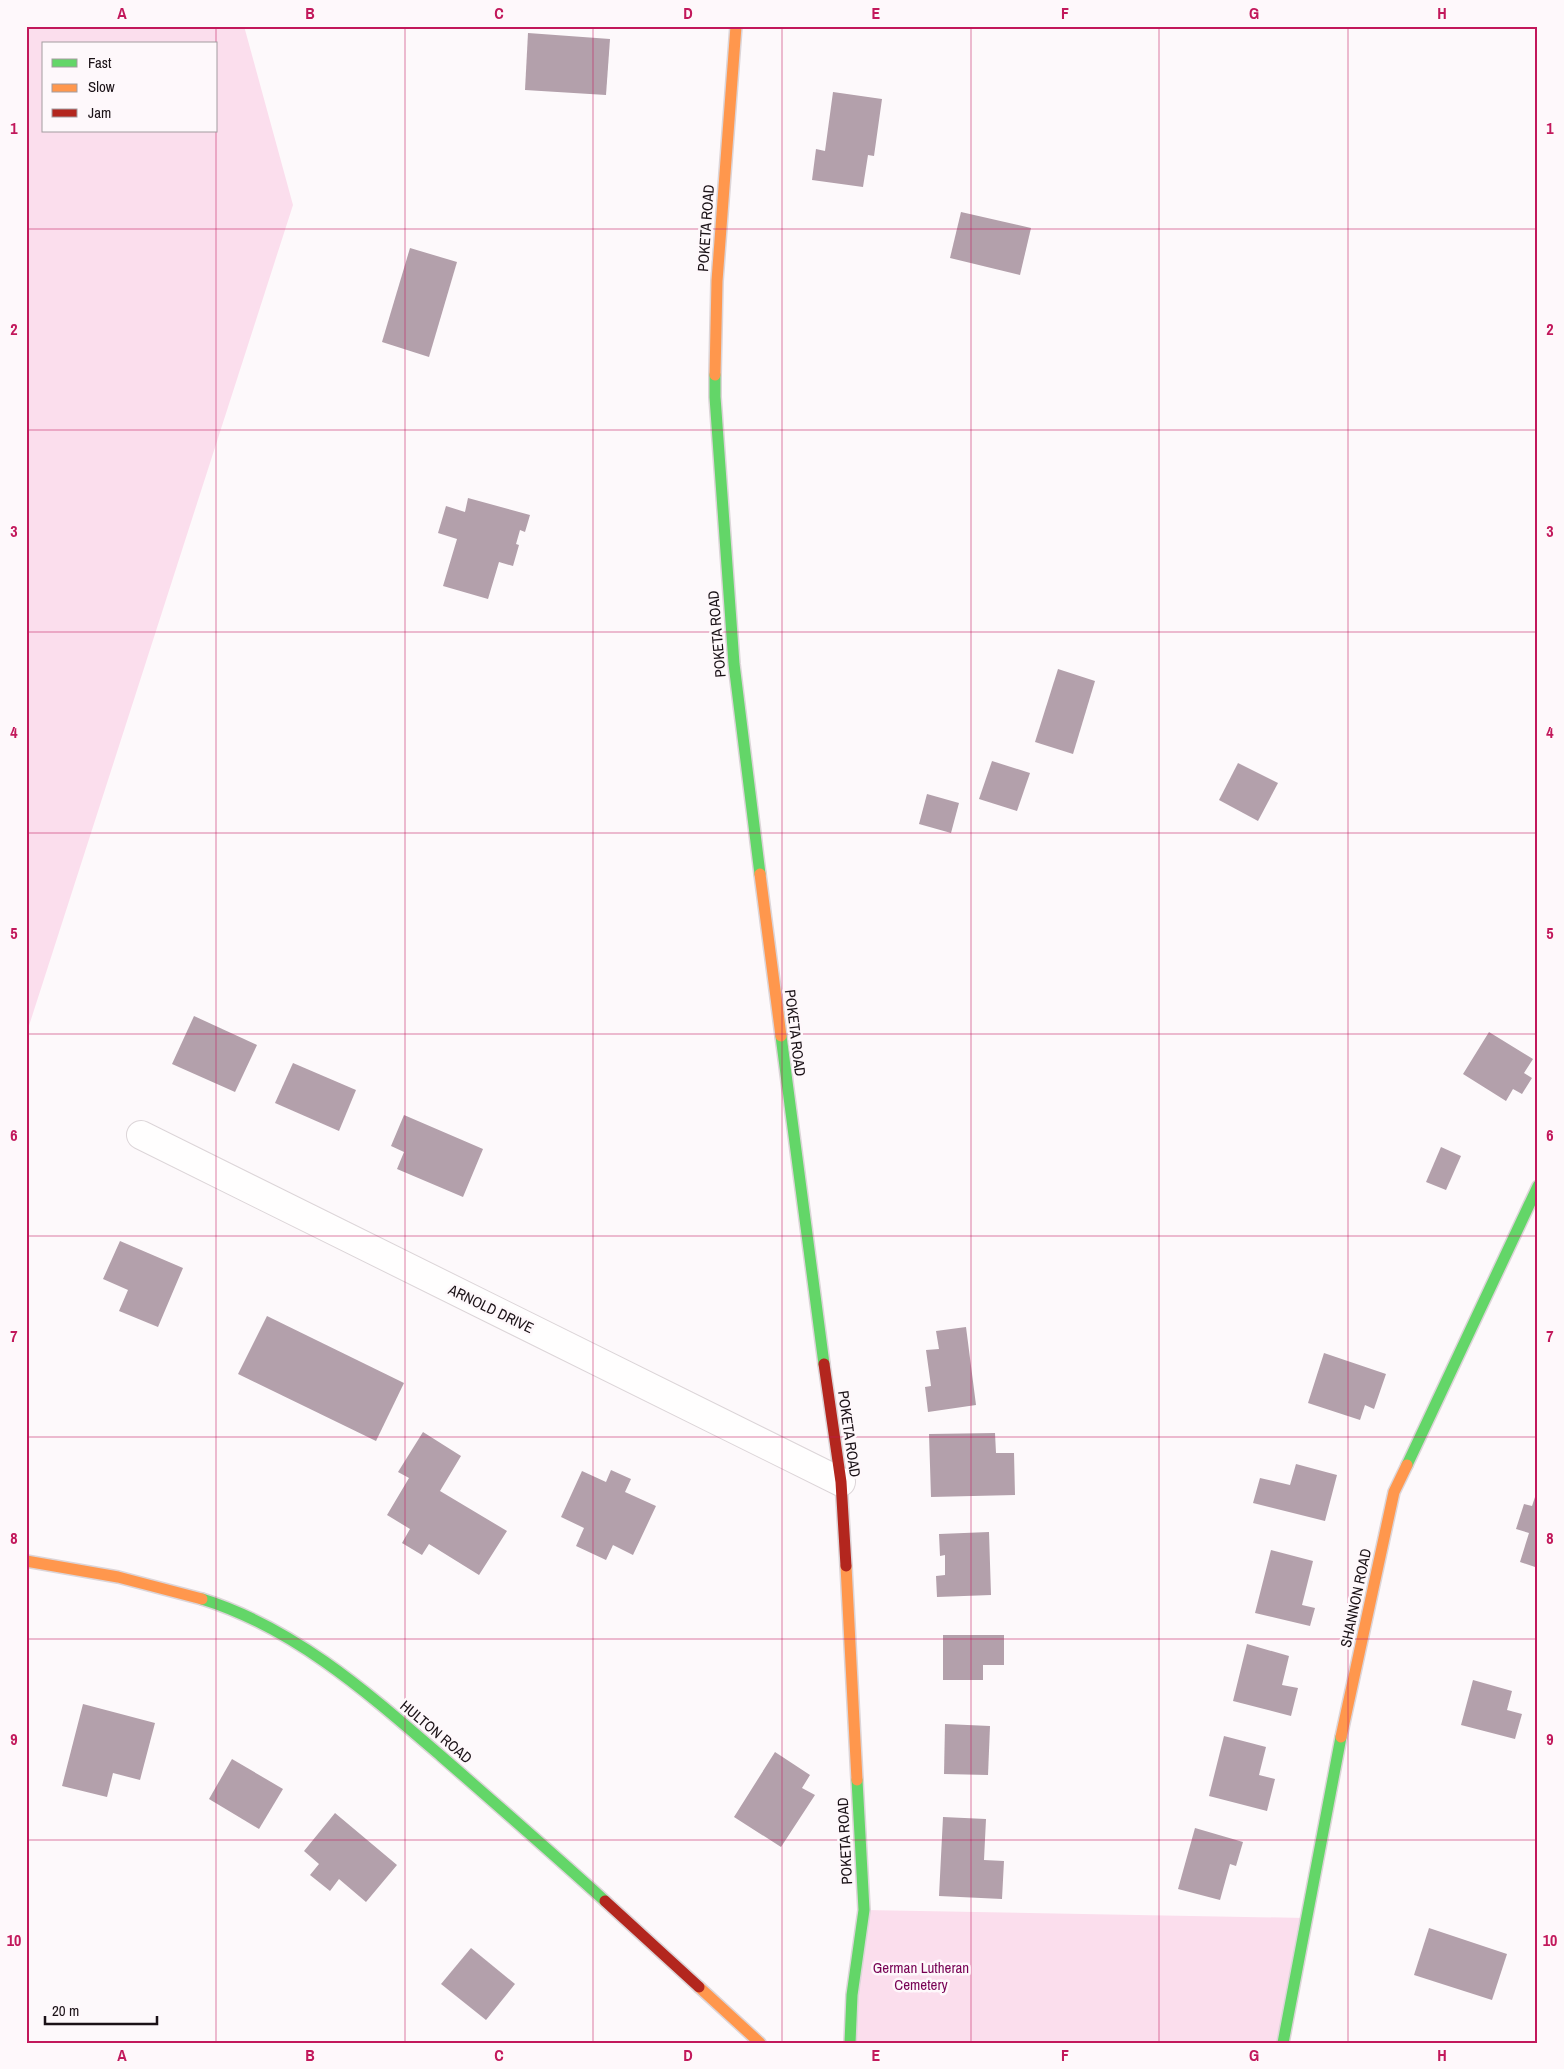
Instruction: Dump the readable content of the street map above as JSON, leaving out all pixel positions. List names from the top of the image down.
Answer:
{
  "streets": {
    "street": [
      "POKETA ROAD",
      "ARNOLD DRIVE",
      "SHANNON ROAD",
      "HULTON ROAD"
    ]
  },
  "crossings": [
    ["POKETA ROAD", "ARNOLD DRIVE"]
  ],
  "parks": ["German Lutheran Cemetery"],
  "legend": ["Fast", "Slow", "Jam"],
  "scale_bar": "20 m",
  "grid": {
    "columns": [
      "A",
      "B",
      "C",
      "D",
      "E",
      "F",
      "G",
      "H"
    ],
    "rows": [
      "1",
      "2",
      "3",
      "4",
      "5",
      "6",
      "7",
      "8",
      "9",
      "10"
    ]
  }
}
